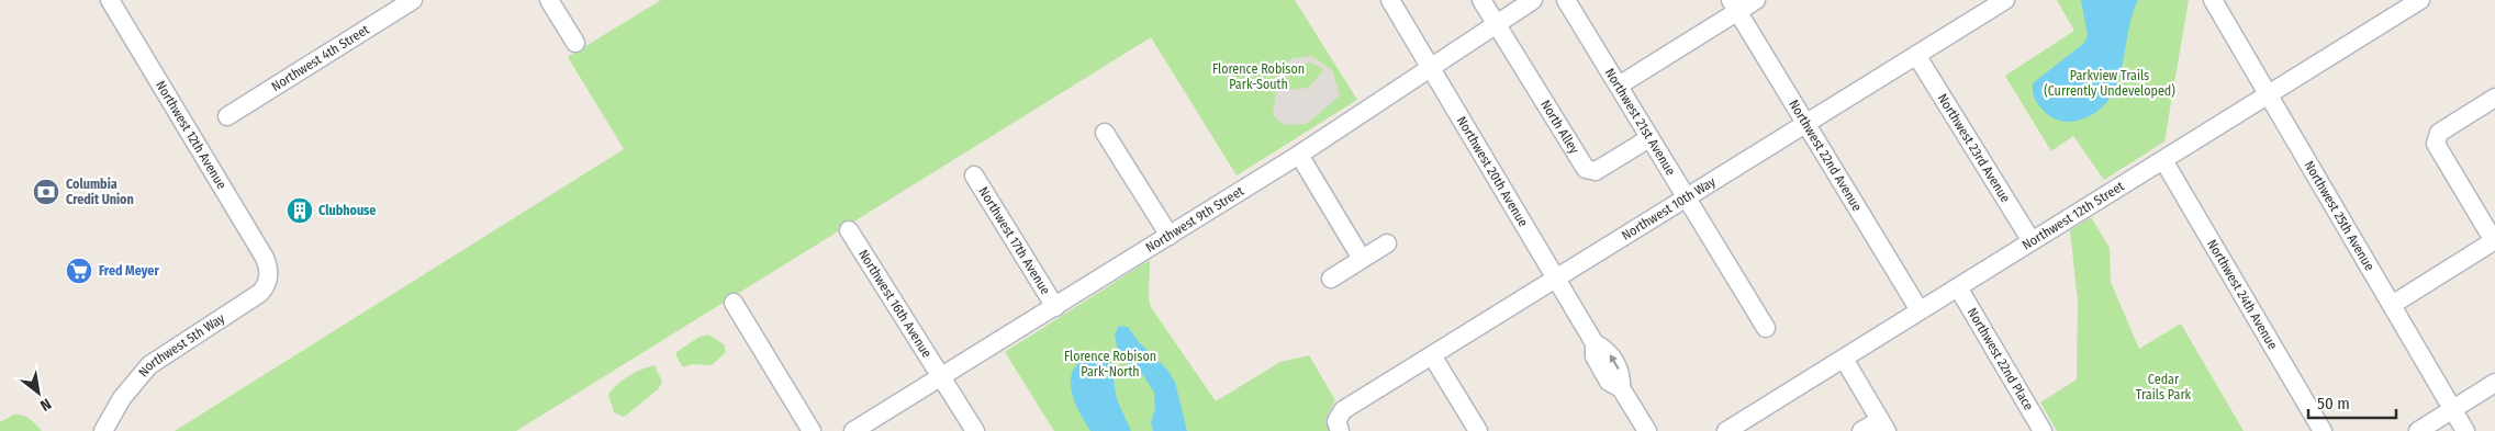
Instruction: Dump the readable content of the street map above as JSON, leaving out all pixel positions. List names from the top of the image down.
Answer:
{
  "streets": {
    "street": [
      "Northwest 4th Street",
      "Northwest 21st Avenue",
      "North Alley",
      "Northwest 12th Avenue",
      "Northwest 23rd Avenue",
      "Northwest 22nd Avenue",
      "Northwest 20th Avenue",
      "Northwest 10th Way",
      "Northwest 12th Street",
      "Northwest 25th Avenue",
      "Northwest 9th Street",
      "Northwest 17th Avenue",
      "Northwest 24th Avenue",
      "Northwest 16th Avenue",
      "Northwest 5th Way",
      "Northwest 22nd Place"
    ]
  },
  "crossings": [
    ["Northwest 21st Avenue", "North Alley"],
    ["Northwest 21st Avenue", "Northwest 10th Way"],
    ["North Alley", "Northwest 9th Street"],
    ["Northwest 12th Avenue", "Northwest 5th Way"],
    ["Northwest 23rd Avenue", "Northwest 10th Way"],
    ["Northwest 23rd Avenue", "Northwest 12th Street"],
    ["Northwest 22nd Avenue", "Northwest 10th Way"],
    ["Northwest 22nd Avenue", "Northwest 12th Street"],
    ["Northwest 20th Avenue", "Northwest 10th Way"],
    ["Northwest 20th Avenue", "Northwest 9th Street"],
    ["Northwest 12th Street", "Northwest 25th Avenue"],
    ["Northwest 12th Street", "Northwest 24th Avenue"],
    ["Northwest 12th Street", "Northwest 22nd Place"],
    ["Northwest 9th Street", "Northwest 17th Avenue"],
    ["Northwest 9th Street", "Northwest 16th Avenue"]
  ],
  "parks": [
    "Florence Robison Park-South",
    "Parkview Trails (Currently Undeveloped)",
    "Florence Robison Park-North",
    "Cedar Trails Park"
  ],
  "places": {
    "bank": ["Columbia Credit Union"],
    "building": ["Clubhouse"],
    "supermarket": ["Fred Meyer"]
  },
  "scale_bar": "50 m",
  "north": "bottom right"
}
